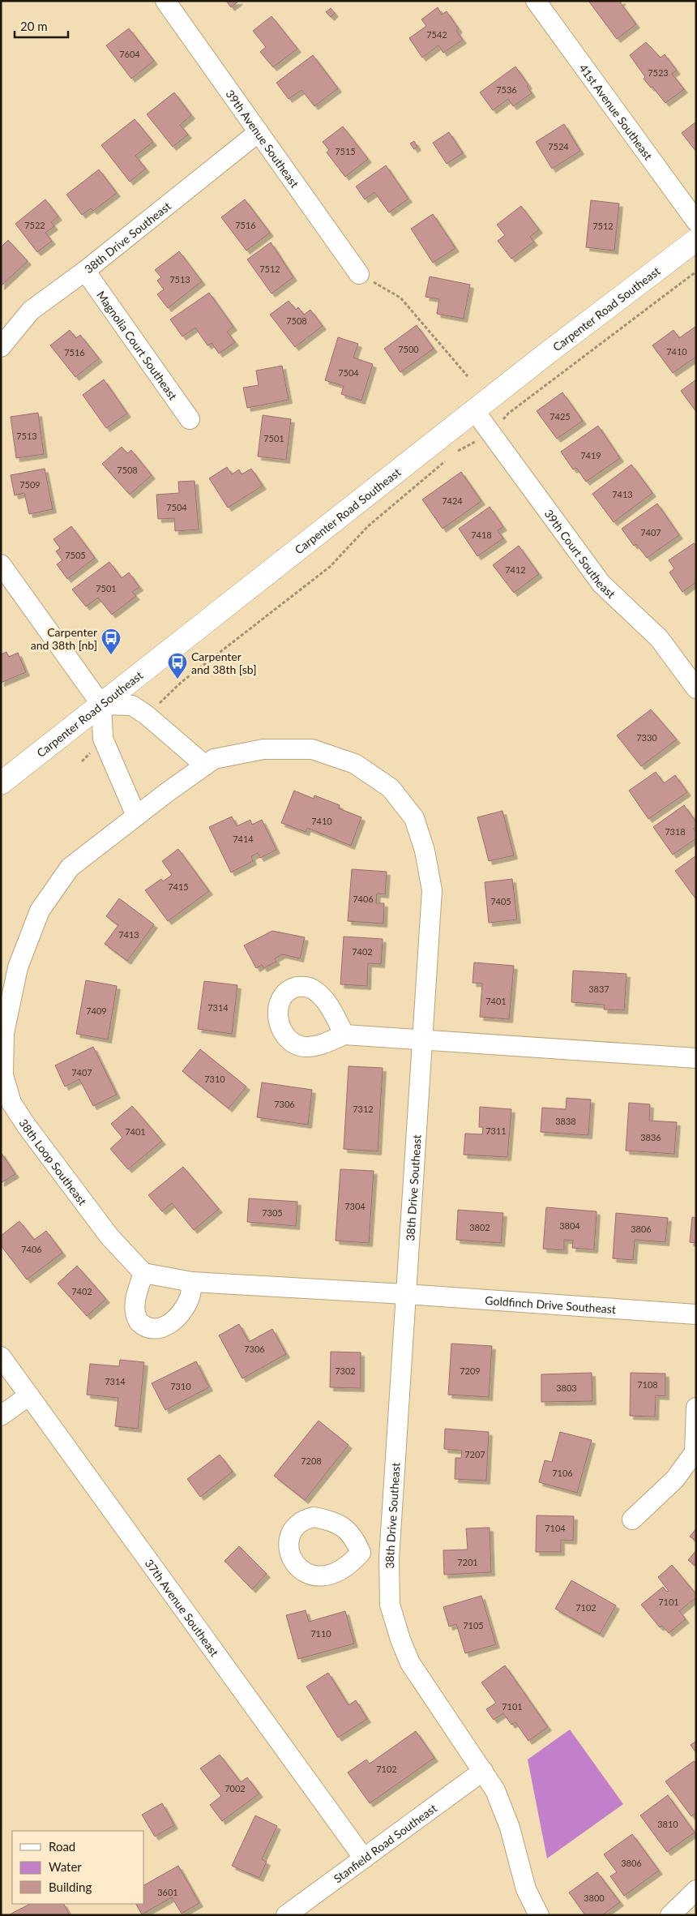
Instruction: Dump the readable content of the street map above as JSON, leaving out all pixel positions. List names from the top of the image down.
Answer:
{
  "streets": {
    "street": [
      "41st Avenue Southeast",
      "39th Avenue Southeast",
      "38th Drive Southeast",
      "Carpenter Road Southeast",
      "Magnolia Court Southeast",
      "39th Court Southeast",
      "38th Loop Southeast",
      "Goldfinch Drive Southeast",
      "37th Avenue Southeast",
      "Stanfield Road Southeast"
    ]
  },
  "crossings": [
    ["39th Avenue Southeast", "38th Drive Southeast"],
    ["38th Drive Southeast", "Magnolia Court Southeast"],
    ["38th Drive Southeast", "38th Loop Southeast"],
    ["38th Drive Southeast", "Goldfinch Drive Southeast"],
    ["38th Drive Southeast", "Stanfield Road Southeast"],
    ["Carpenter Road Southeast", "39th Court Southeast"],
    ["37th Avenue Southeast", "Stanfield Road Southeast"]
  ],
  "places": {
    "bus stop": ["Carpenter and 38th [nb]", "Carpenter and 38th [sb]"]
  },
  "house_numbers": [
    "7542",
    "7604",
    "7523",
    "7536",
    "7524",
    "7515",
    "7522",
    "7516",
    "7512",
    "7512",
    "7513",
    "7508",
    "7500",
    "7410",
    "7516",
    "7504",
    "7425",
    "7513",
    "7501",
    "7419",
    "7508",
    "7509",
    "7413",
    "7424",
    "7504",
    "7407",
    "7418",
    "7505",
    "7412",
    "7501",
    "7330",
    "7410",
    "7318",
    "7414",
    "7415",
    "7406",
    "7405",
    "7413",
    "7402",
    "3837",
    "7401",
    "7314",
    "7409",
    "7407",
    "7310",
    "7306",
    "7312",
    "3838",
    "7311",
    "7401",
    "3836",
    "7304",
    "7305",
    "3804",
    "3802",
    "3806",
    "7406",
    "7402",
    "7306",
    "7302",
    "7209",
    "7314",
    "7108",
    "7310",
    "3803",
    "7207",
    "7208",
    "7106",
    "7104",
    "7201",
    "7101",
    "7102",
    "7105",
    "7110",
    "7101",
    "7102",
    "7002",
    "3810",
    "3806",
    "3601",
    "3800"
  ],
  "legend": ["Road", "Water", "Building"],
  "scale_bar": "20 m"
}
